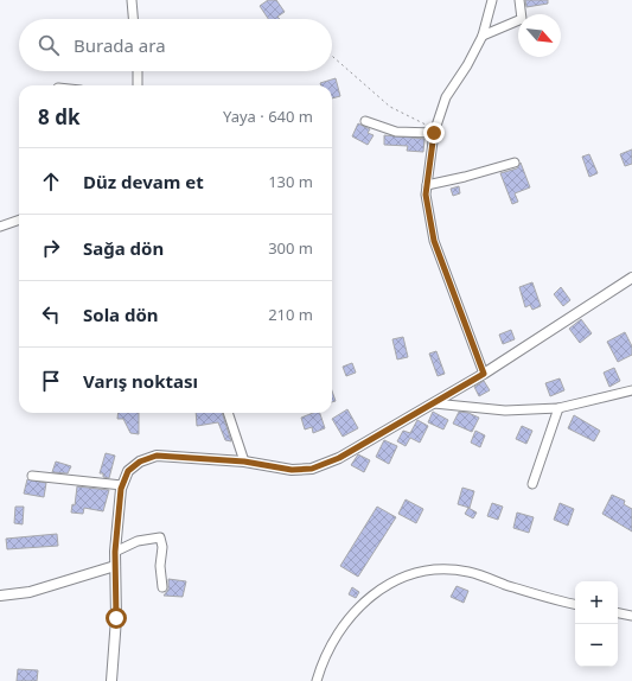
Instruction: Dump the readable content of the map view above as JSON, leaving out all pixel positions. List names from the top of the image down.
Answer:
{
  "north": "bottom right",
  "page": {
    "search": "Burada ara",
    "heading": ["8 dk", "Yaya · 640 m"],
    "list": [
      ["Düz devam et", "130 m"],
      ["Sağa dön", "300 m"],
      ["Sola dön", "210 m"],
      "Varış noktası"
    ],
    "map_buttons": ["+", "−"]
  }
}
